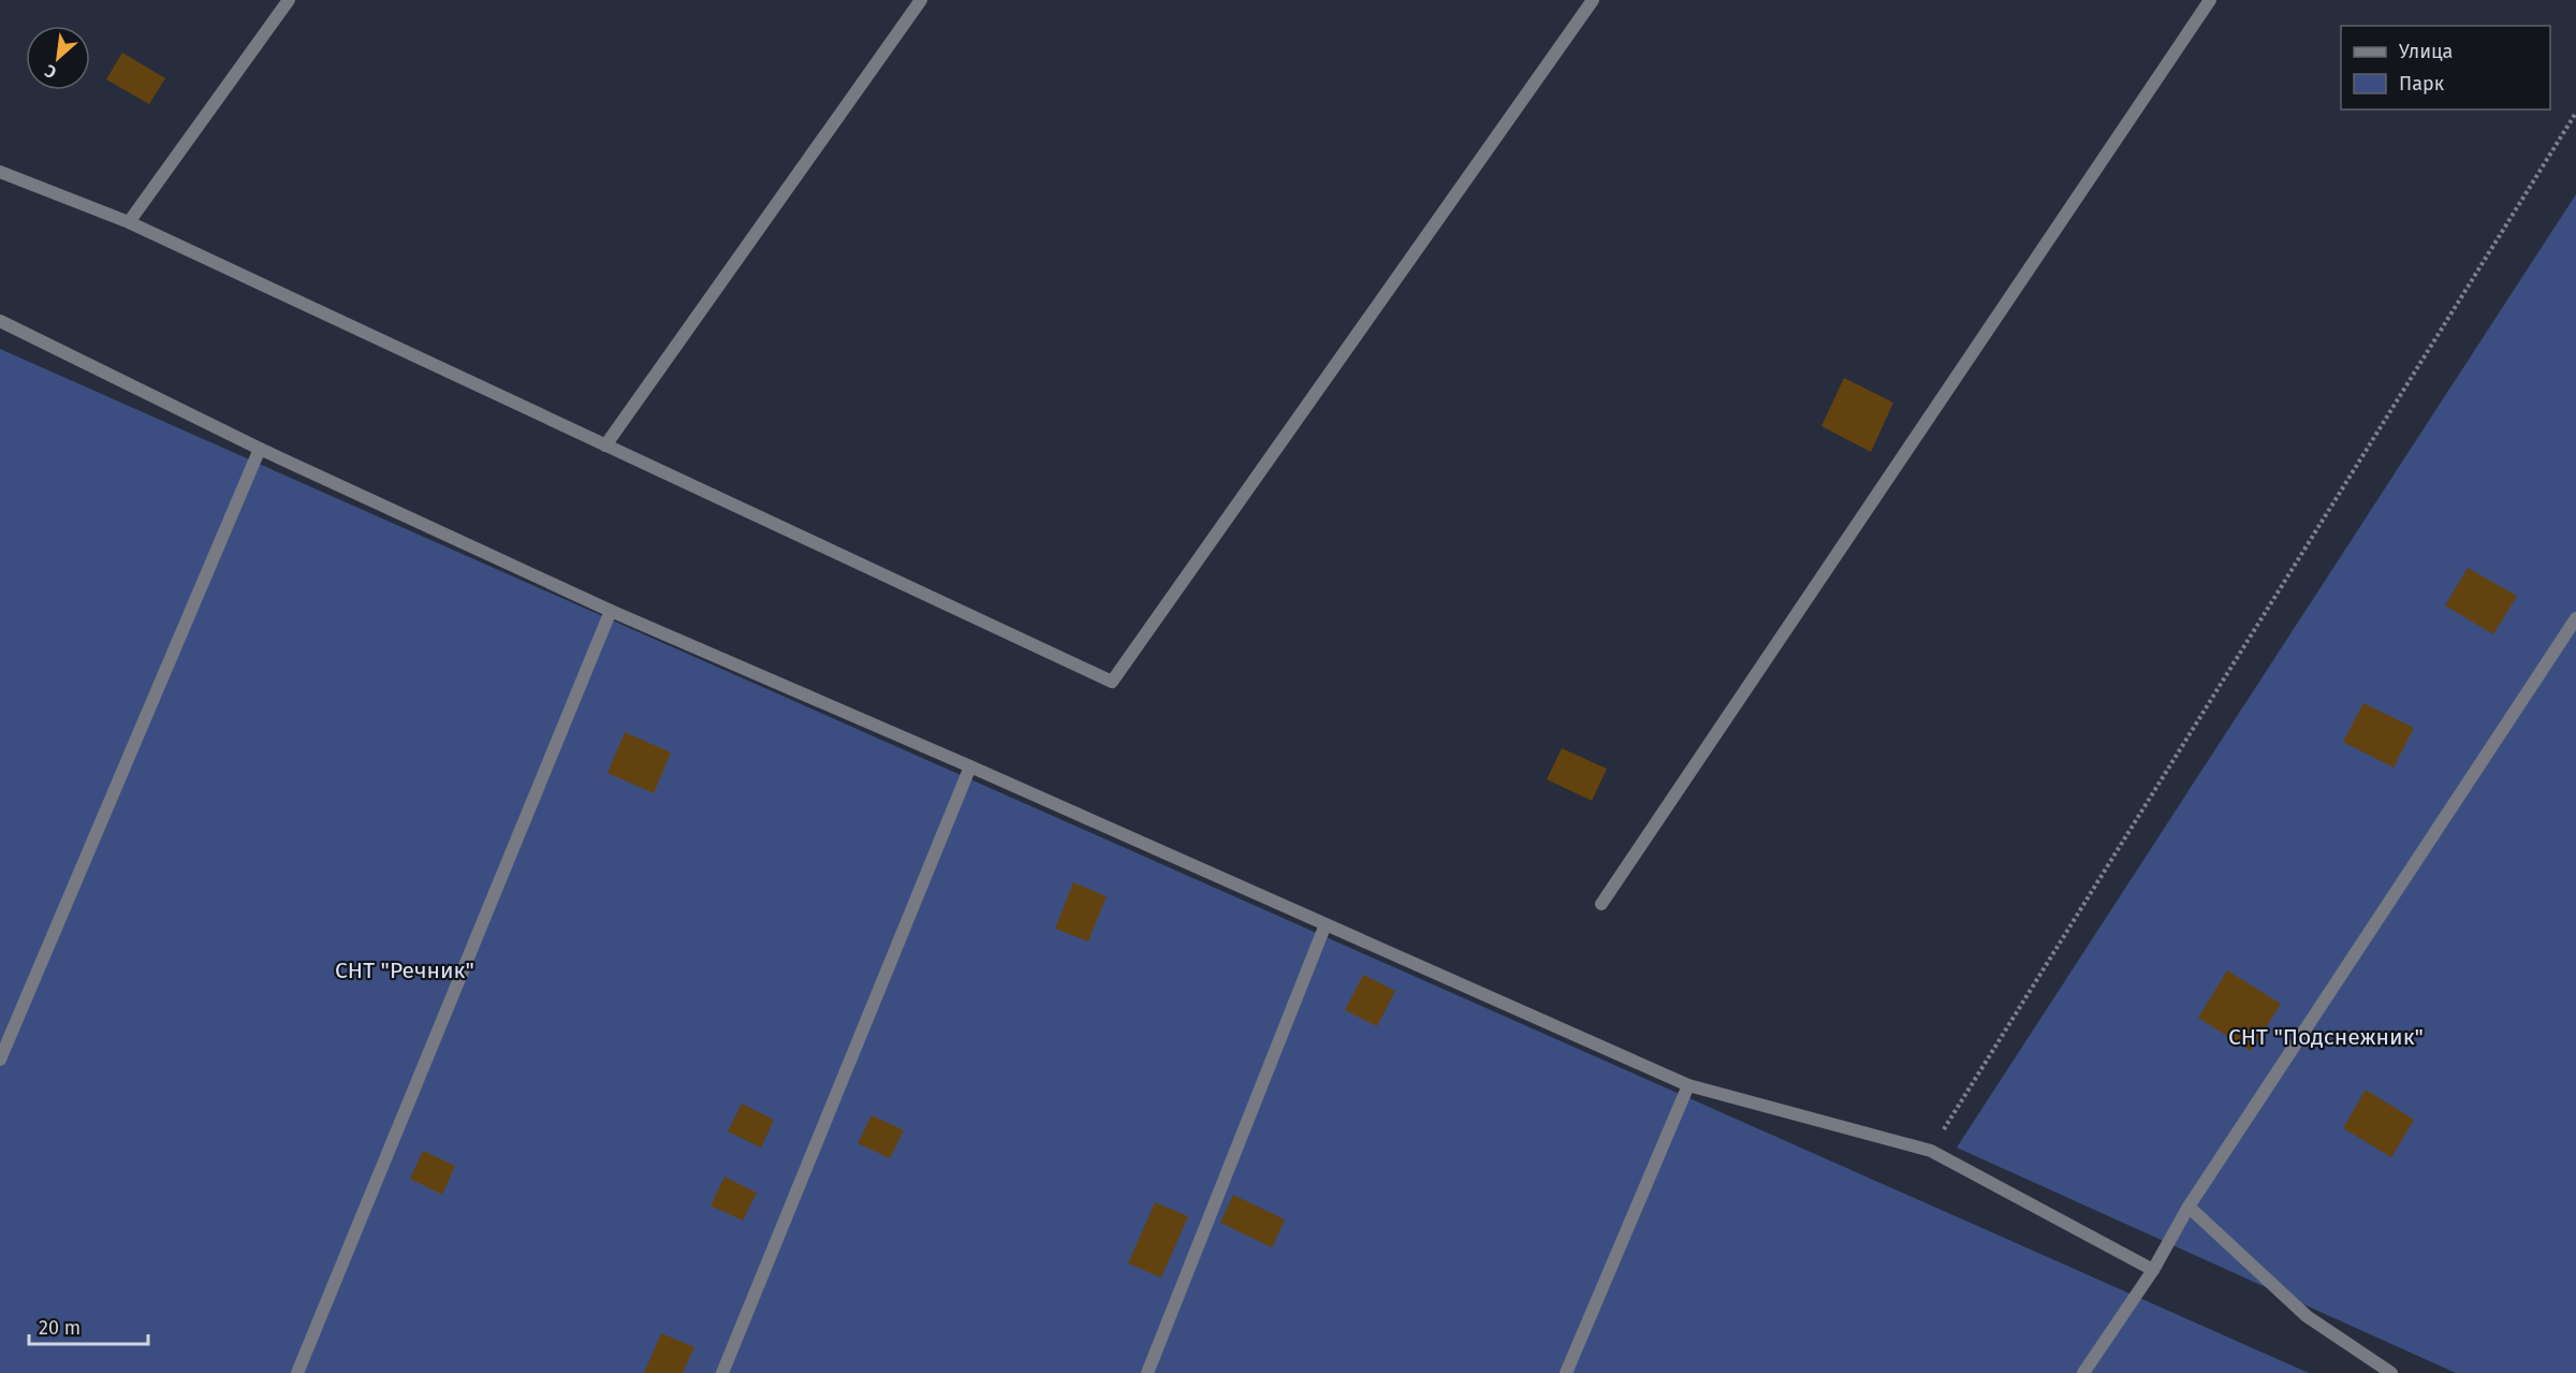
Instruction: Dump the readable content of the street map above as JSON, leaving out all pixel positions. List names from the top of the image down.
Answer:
{
  "parks": ["СНТ \"Речник\"", "СНТ \"Подснежник\""],
  "legend": ["Улица", "Парк"],
  "scale_bar": "20 m",
  "north": "bottom left"
}
